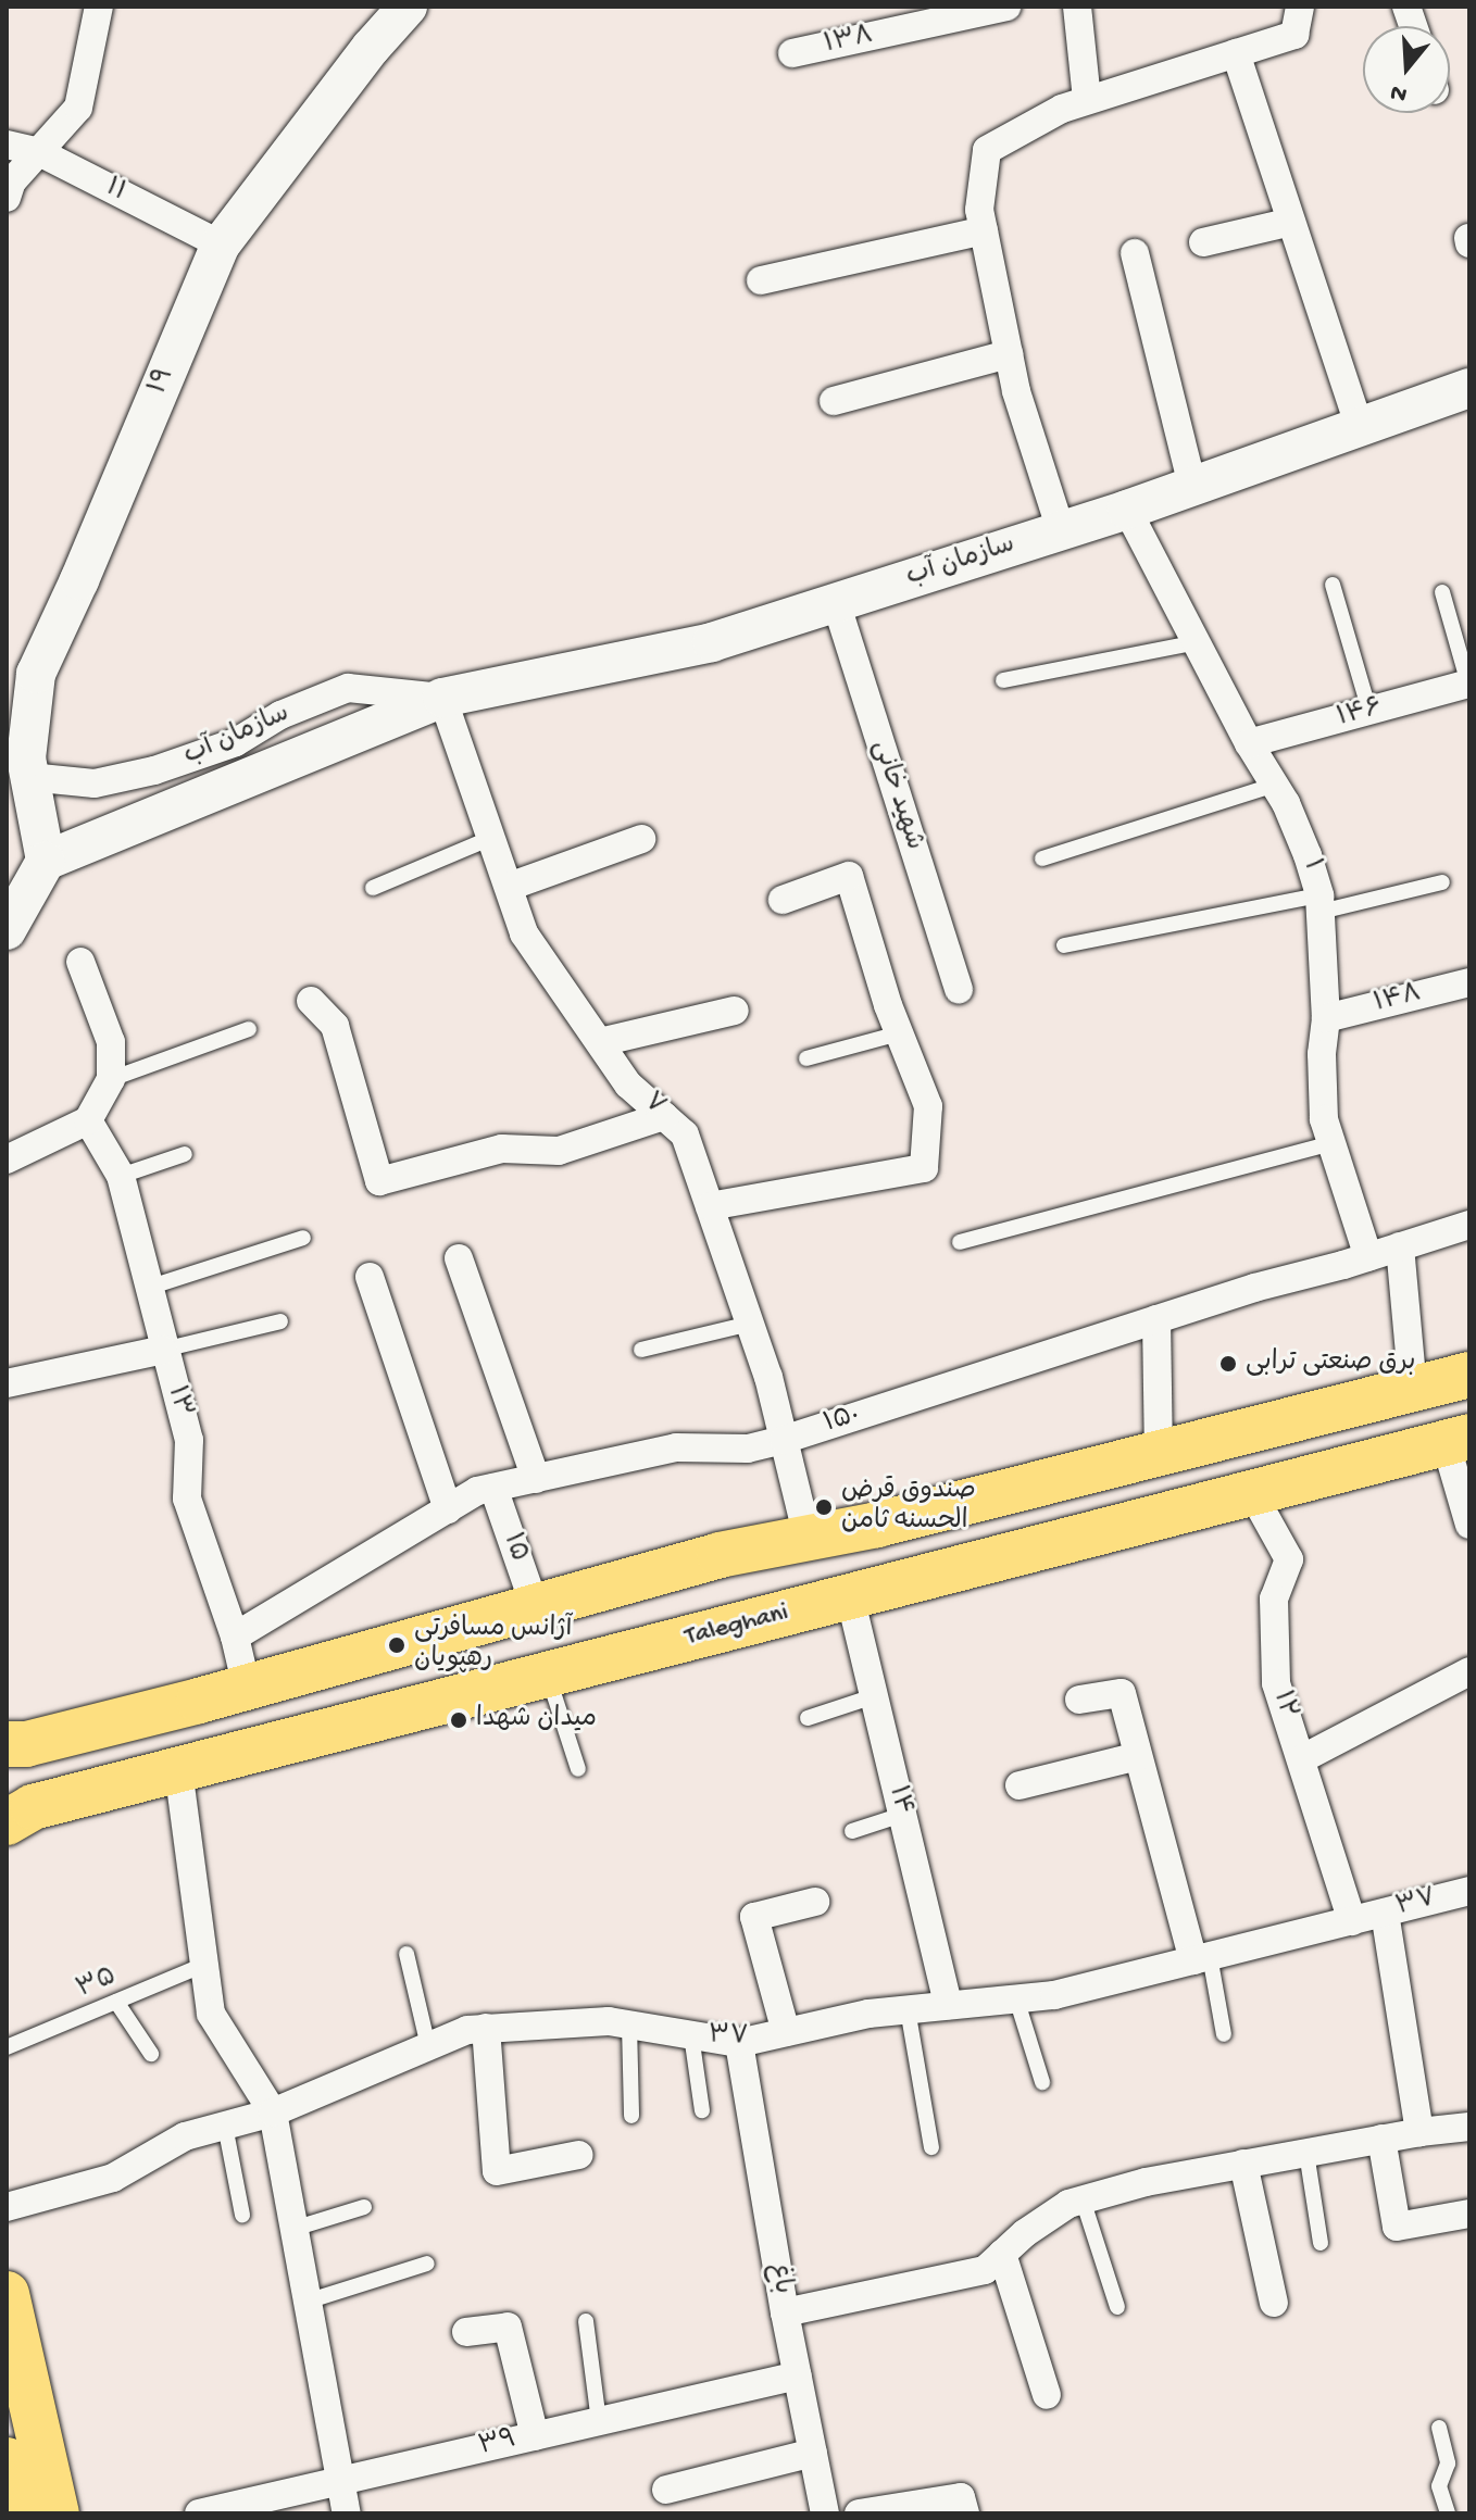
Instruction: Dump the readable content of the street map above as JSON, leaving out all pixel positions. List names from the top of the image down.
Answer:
{
  "streets": {
    "main road": ["Taleghani"],
    "street": [
      "۱۳۸",
      "۱۱",
      "۱۹",
      "سازمان آب",
      "۱۴۶",
      "شهید خانی",
      "۱",
      "۱۴۸",
      "۷",
      "۱۳",
      "۱۵۰",
      "۱۵",
      "۱۲",
      "۱۴",
      "۳۷",
      "باغ",
      "۳۹"
    ],
    "lane": ["۳۵"]
  },
  "crossings": [
    ["۱۱", "۱۹"],
    ["۱۹", "سازمان آب"],
    ["سازمان آب", "شهید خانی"],
    ["سازمان آب", "۱"],
    ["سازمان آب", "۷"],
    ["۱۴۶", "۱"],
    ["۱", "۱۴۸"],
    ["۱", "۱۵۰"],
    ["۷", "۱۵۰"],
    ["۱۳", "۱۵۰"],
    ["۱۵۰", "۱۵"],
    ["Taleghani", "۱۲"],
    ["Taleghani", "۱۴"],
    ["۱۲", "۳۷"],
    ["۱۴", "۳۷"],
    ["۳۷", "باغ"],
    ["باغ", "۳۹"]
  ],
  "places": [
    "برق صنعتی ترابی",
    "صندوق قرض الحسنه ثامن",
    "آژانس مسافرتی رهپویان",
    "میدان شهدا"
  ],
  "north": "bottom"
}
